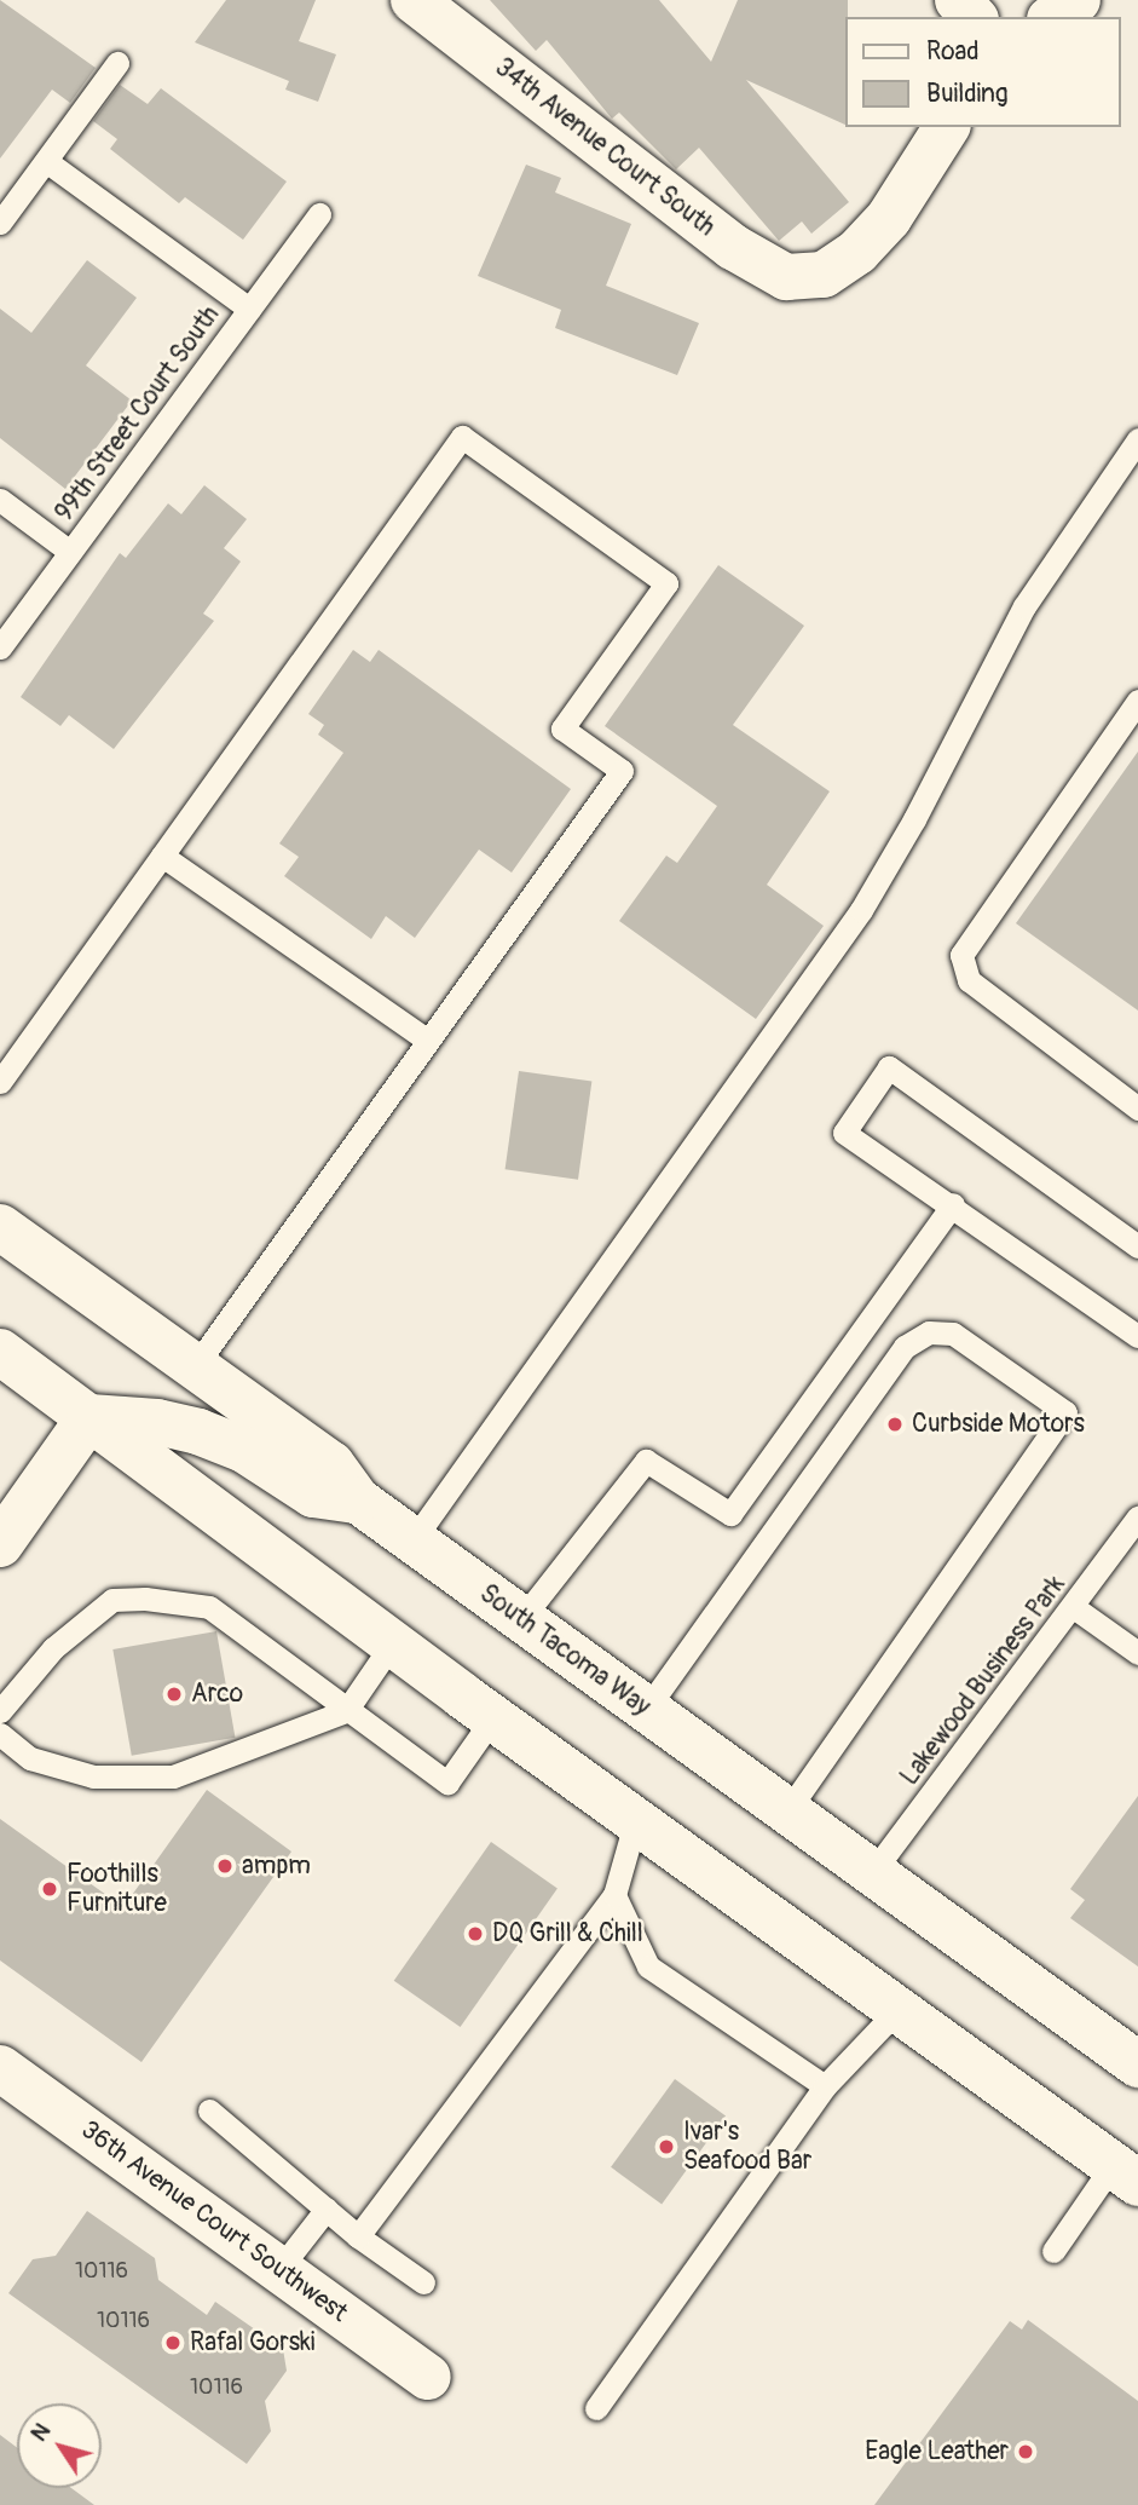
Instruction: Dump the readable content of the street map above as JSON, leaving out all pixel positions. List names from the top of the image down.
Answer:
{
  "streets": {
    "main road": ["34th Avenue Court South", "South Tacoma Way", "36th Avenue Court Southwest"],
    "lane": ["99th Street Court South", "Lakewood Business Park"]
  },
  "crossings": [
    ["South Tacoma Way", "Lakewood Business Park"]
  ],
  "places": [
    "Curbside Motors",
    "Arco",
    "ampm",
    "Foothills Furniture",
    "DQ Grill & Chill",
    "Ivar's Seafood Bar",
    "Rafal Gorski",
    "Eagle Leather"
  ],
  "house_numbers": ["10116", "10116", "10116"],
  "legend": ["Road", "Building"],
  "north": "top left"
}
